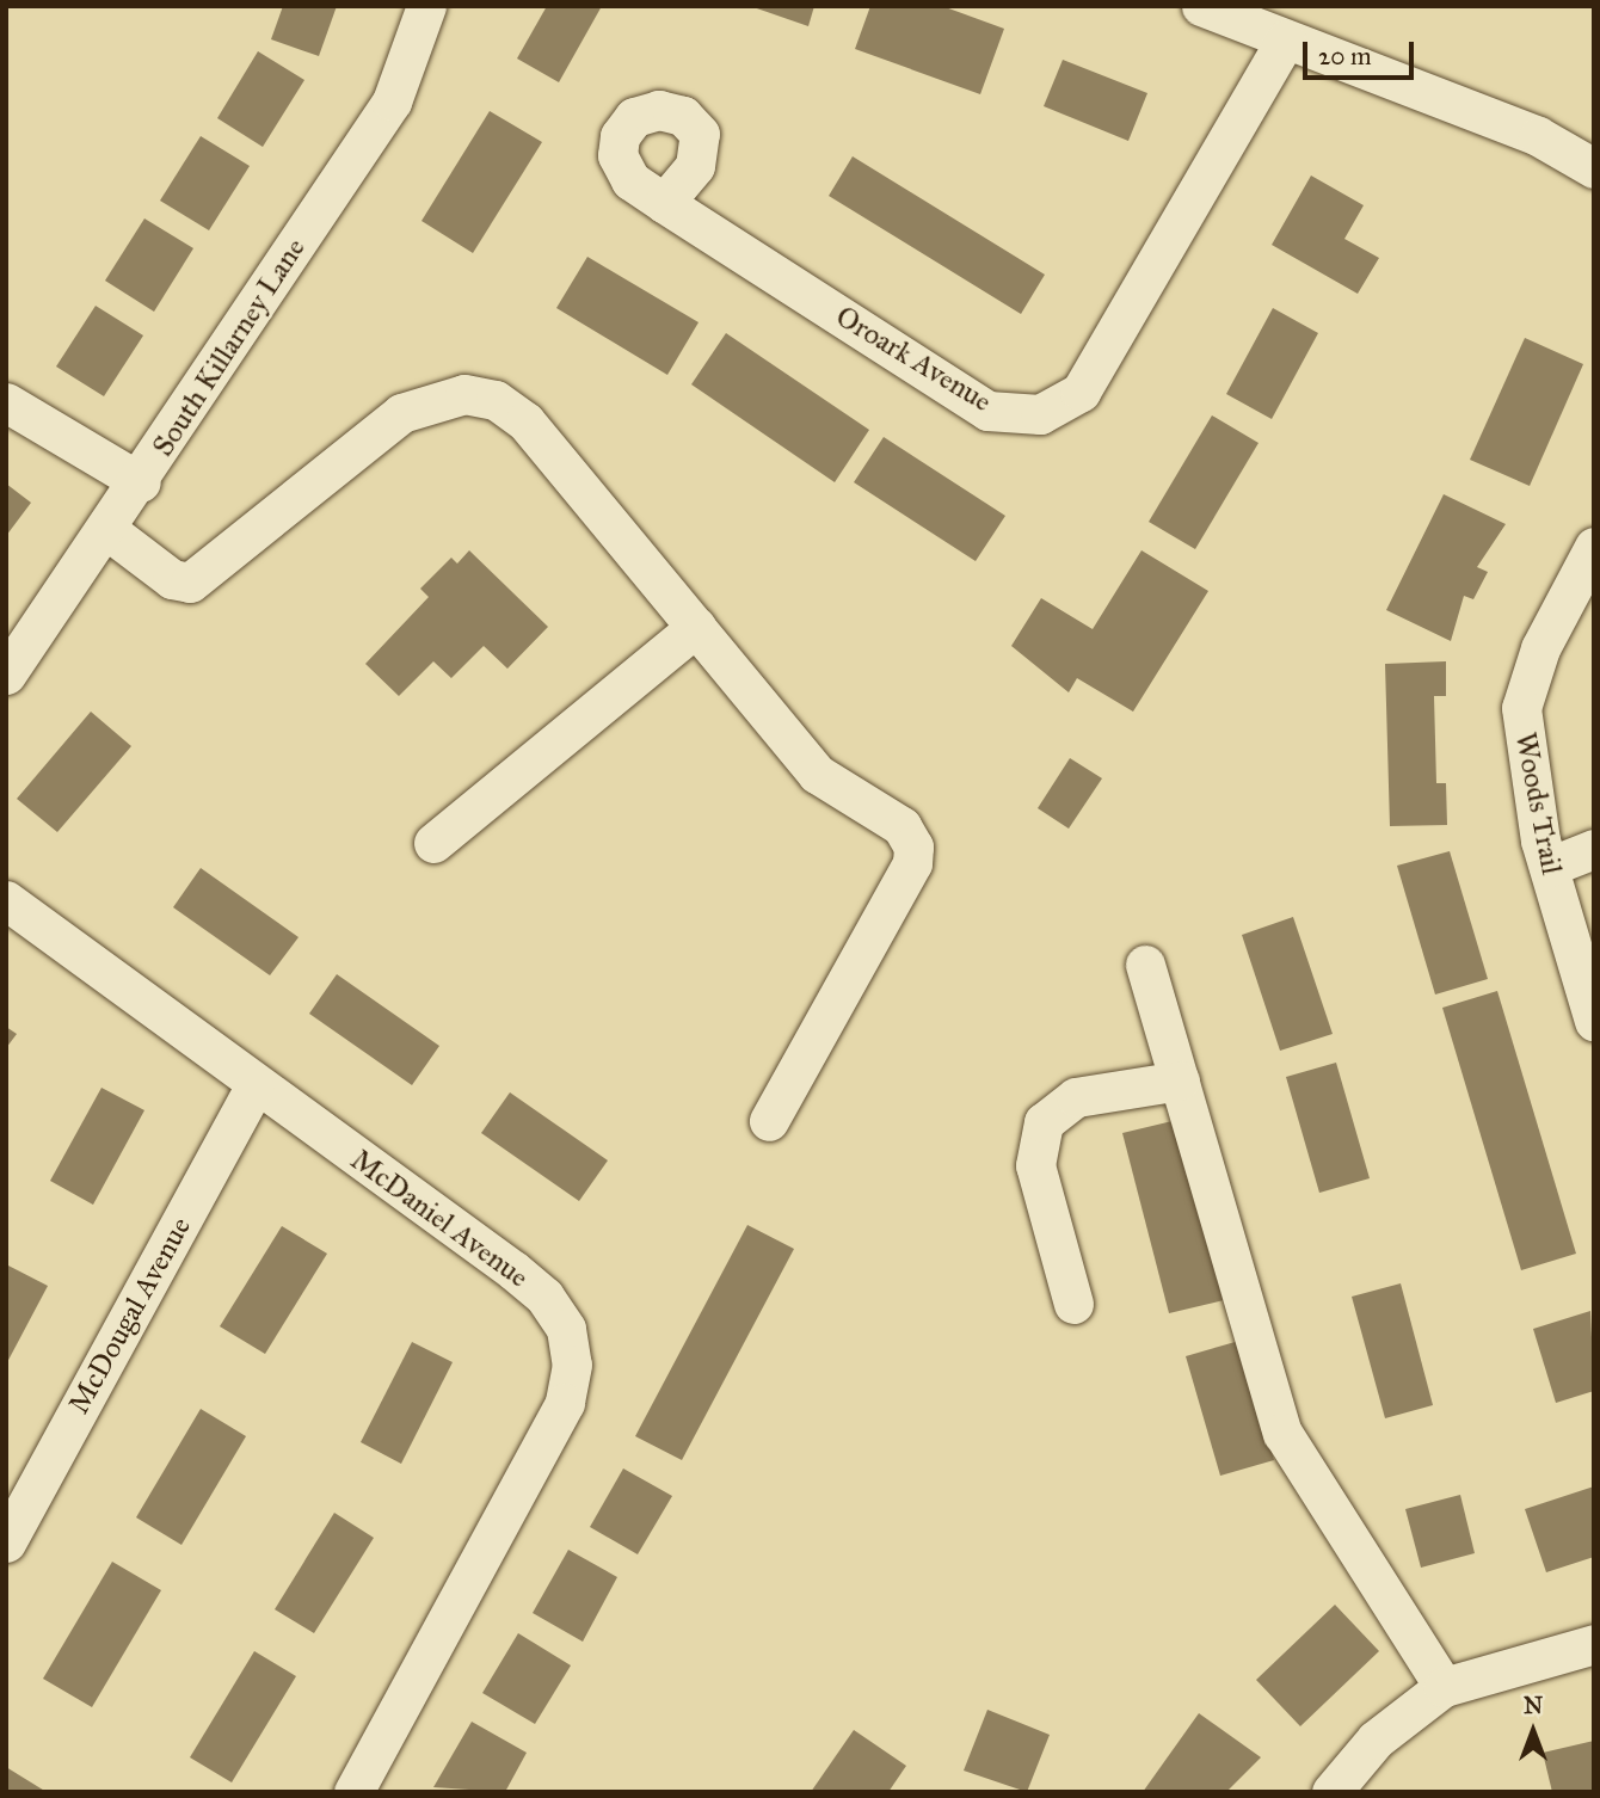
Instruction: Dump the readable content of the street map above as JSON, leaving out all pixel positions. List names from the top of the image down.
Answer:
{
  "streets": {
    "street": [
      "South Killarney Lane",
      "Oroark Avenue",
      "Woods Trail",
      "McDaniel Avenue",
      "McDougal Avenue"
    ]
  },
  "crossings": [
    ["McDaniel Avenue", "McDougal Avenue"]
  ],
  "scale_bar": "20 m",
  "north": "top"
}
